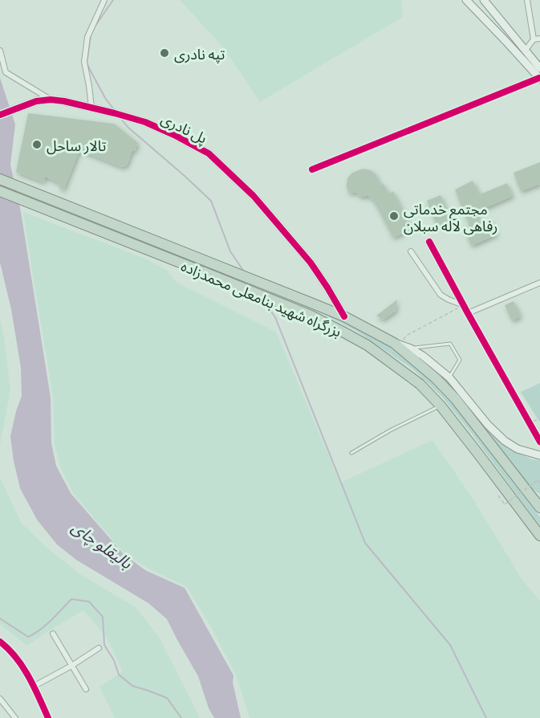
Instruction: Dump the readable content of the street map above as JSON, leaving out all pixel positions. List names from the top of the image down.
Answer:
{
  "streets": {
    "highway": ["بزرگراه شهید بنامعلی محمدزاده"],
    "street": ["پل نادری"]
  },
  "crossings": [
    ["پل نادری", "بزرگراه شهید بنامعلی محمدزاده"]
  ],
  "water": ["بالیقلو چای"],
  "places": ["تپه نادری", "تالار ساحل", "مجتمع خدماتی رفاهی لاله سبلان"]
}
